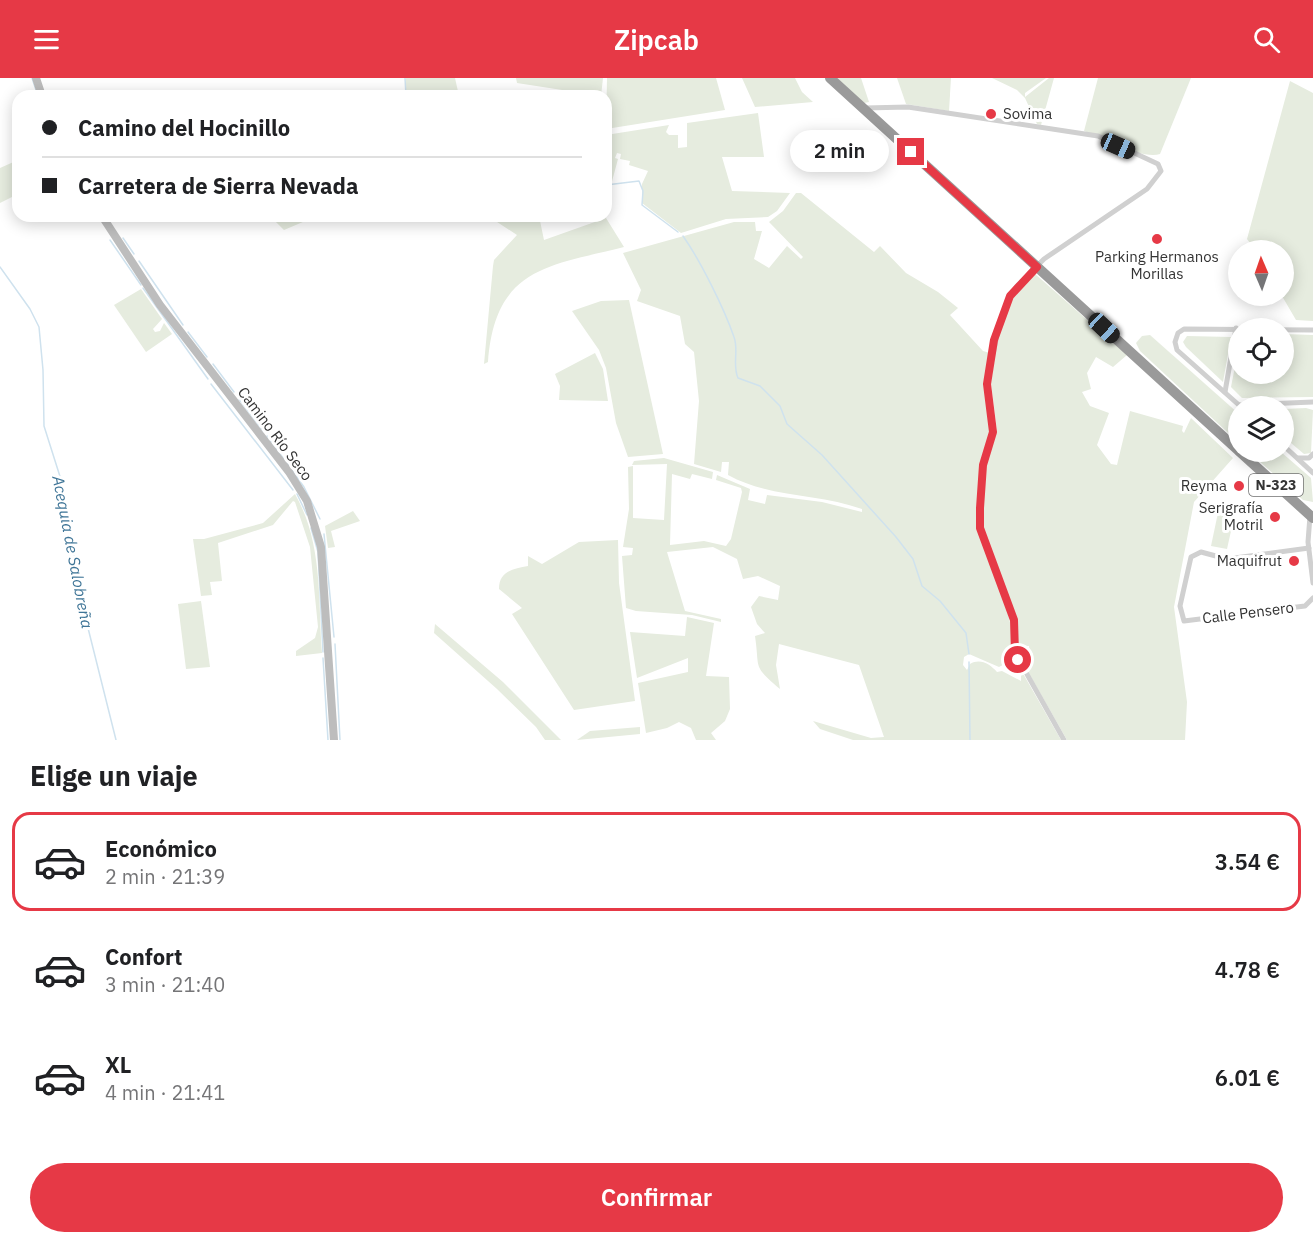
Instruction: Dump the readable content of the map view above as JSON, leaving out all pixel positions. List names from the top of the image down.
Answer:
{
  "streets": {
    "highway": ["N-323"],
    "street": ["Camino Río Seco", "Calle Pensero"]
  },
  "water": ["Acequia de Salobreña"],
  "places": [
    "Sovima",
    "Parking Hermanos Morillas",
    "Reyma",
    "Serigrafía Motril",
    "Maquifrut"
  ],
  "north": "top",
  "page": {
    "header": "Zipcab",
    "banner": ["Camino del Hocinillo", "Carretera de Sierra Nevada"],
    "bubble": "2 min",
    "heading": "Elige un viaje",
    "list": [
      {
        "name": "Económico",
        "note": "2 min · 21:39",
        "value": "3.54 €"
      },
      {
        "name": "Confort",
        "note": "3 min · 21:40",
        "value": "4.78 €"
      },
      {
        "name": "XL",
        "note": "4 min · 21:41",
        "value": "6.01 €"
      }
    ],
    "buttons": "Confirmar"
  }
}
